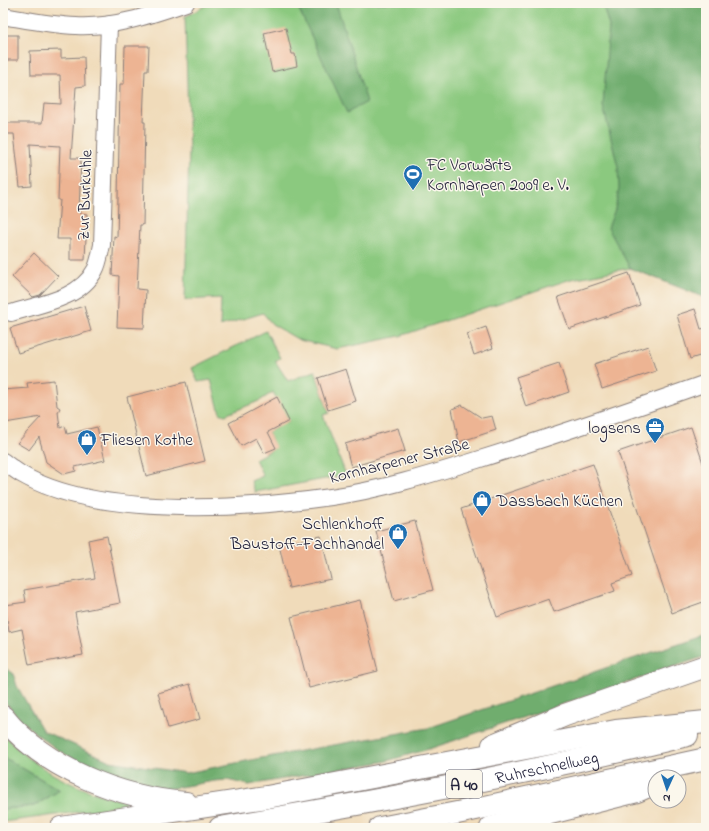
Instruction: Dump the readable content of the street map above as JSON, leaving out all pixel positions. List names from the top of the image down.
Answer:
{
  "streets": {
    "highway": ["Ruhrschnellweg", "A 40"],
    "street": ["Zur Burkuhle", "Kornharpener Straße"]
  },
  "places": {
    "sports": ["FC Vorwärts Kornharpen 2009 e. V."],
    "office": ["logsens"],
    "shop": ["Fliesen Kothe", "Dassbach Küchen", "Schlenkhoff Baustoff-Fachhandel"]
  },
  "north": "bottom"
}
